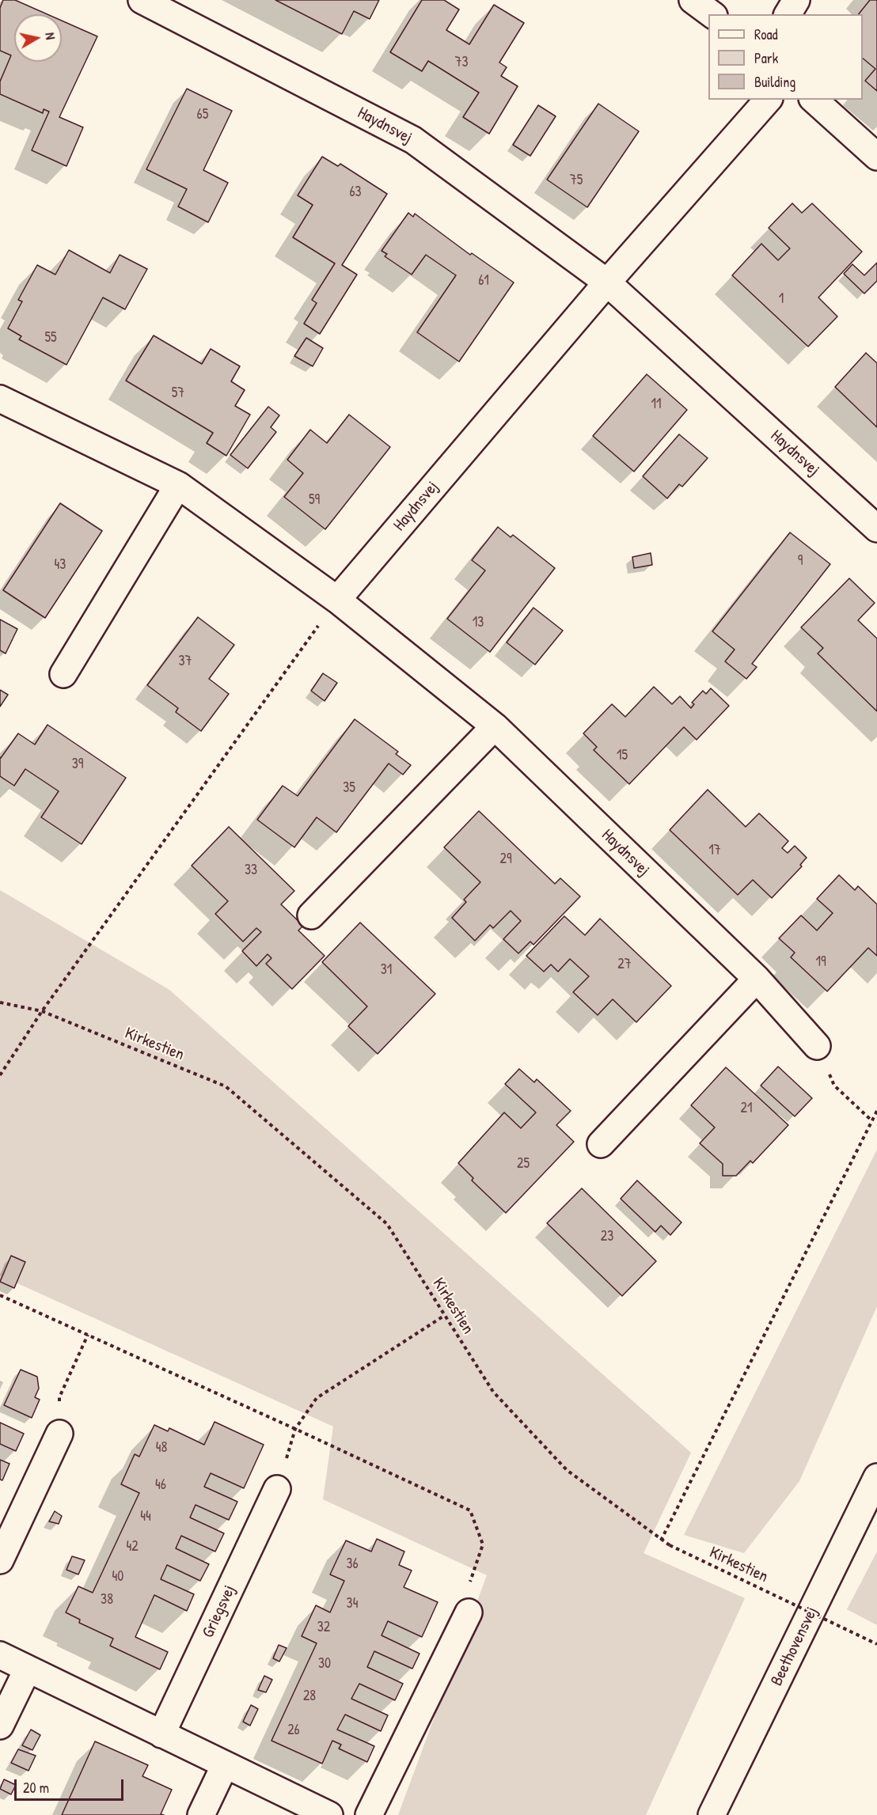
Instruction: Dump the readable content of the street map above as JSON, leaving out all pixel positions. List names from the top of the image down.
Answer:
{
  "streets": {
    "street": ["Haydnsvej", "Griegsvej", "Beethovensvej"],
    "path": ["Kirkestien"]
  },
  "house_numbers": [
    "73",
    "65",
    "75",
    "63",
    "61",
    "1",
    "55",
    "57",
    "11",
    "59",
    "9",
    "43",
    "13",
    "37",
    "15",
    "39",
    "35",
    "17",
    "29",
    "33",
    "19",
    "27",
    "31",
    "21",
    "25",
    "23",
    "48",
    "46",
    "44",
    "42",
    "36",
    "40",
    "38",
    "34",
    "32",
    "30",
    "28",
    "26"
  ],
  "legend": ["Road", "Park", "Building"],
  "scale_bar": "20 m",
  "north": "right"
}
